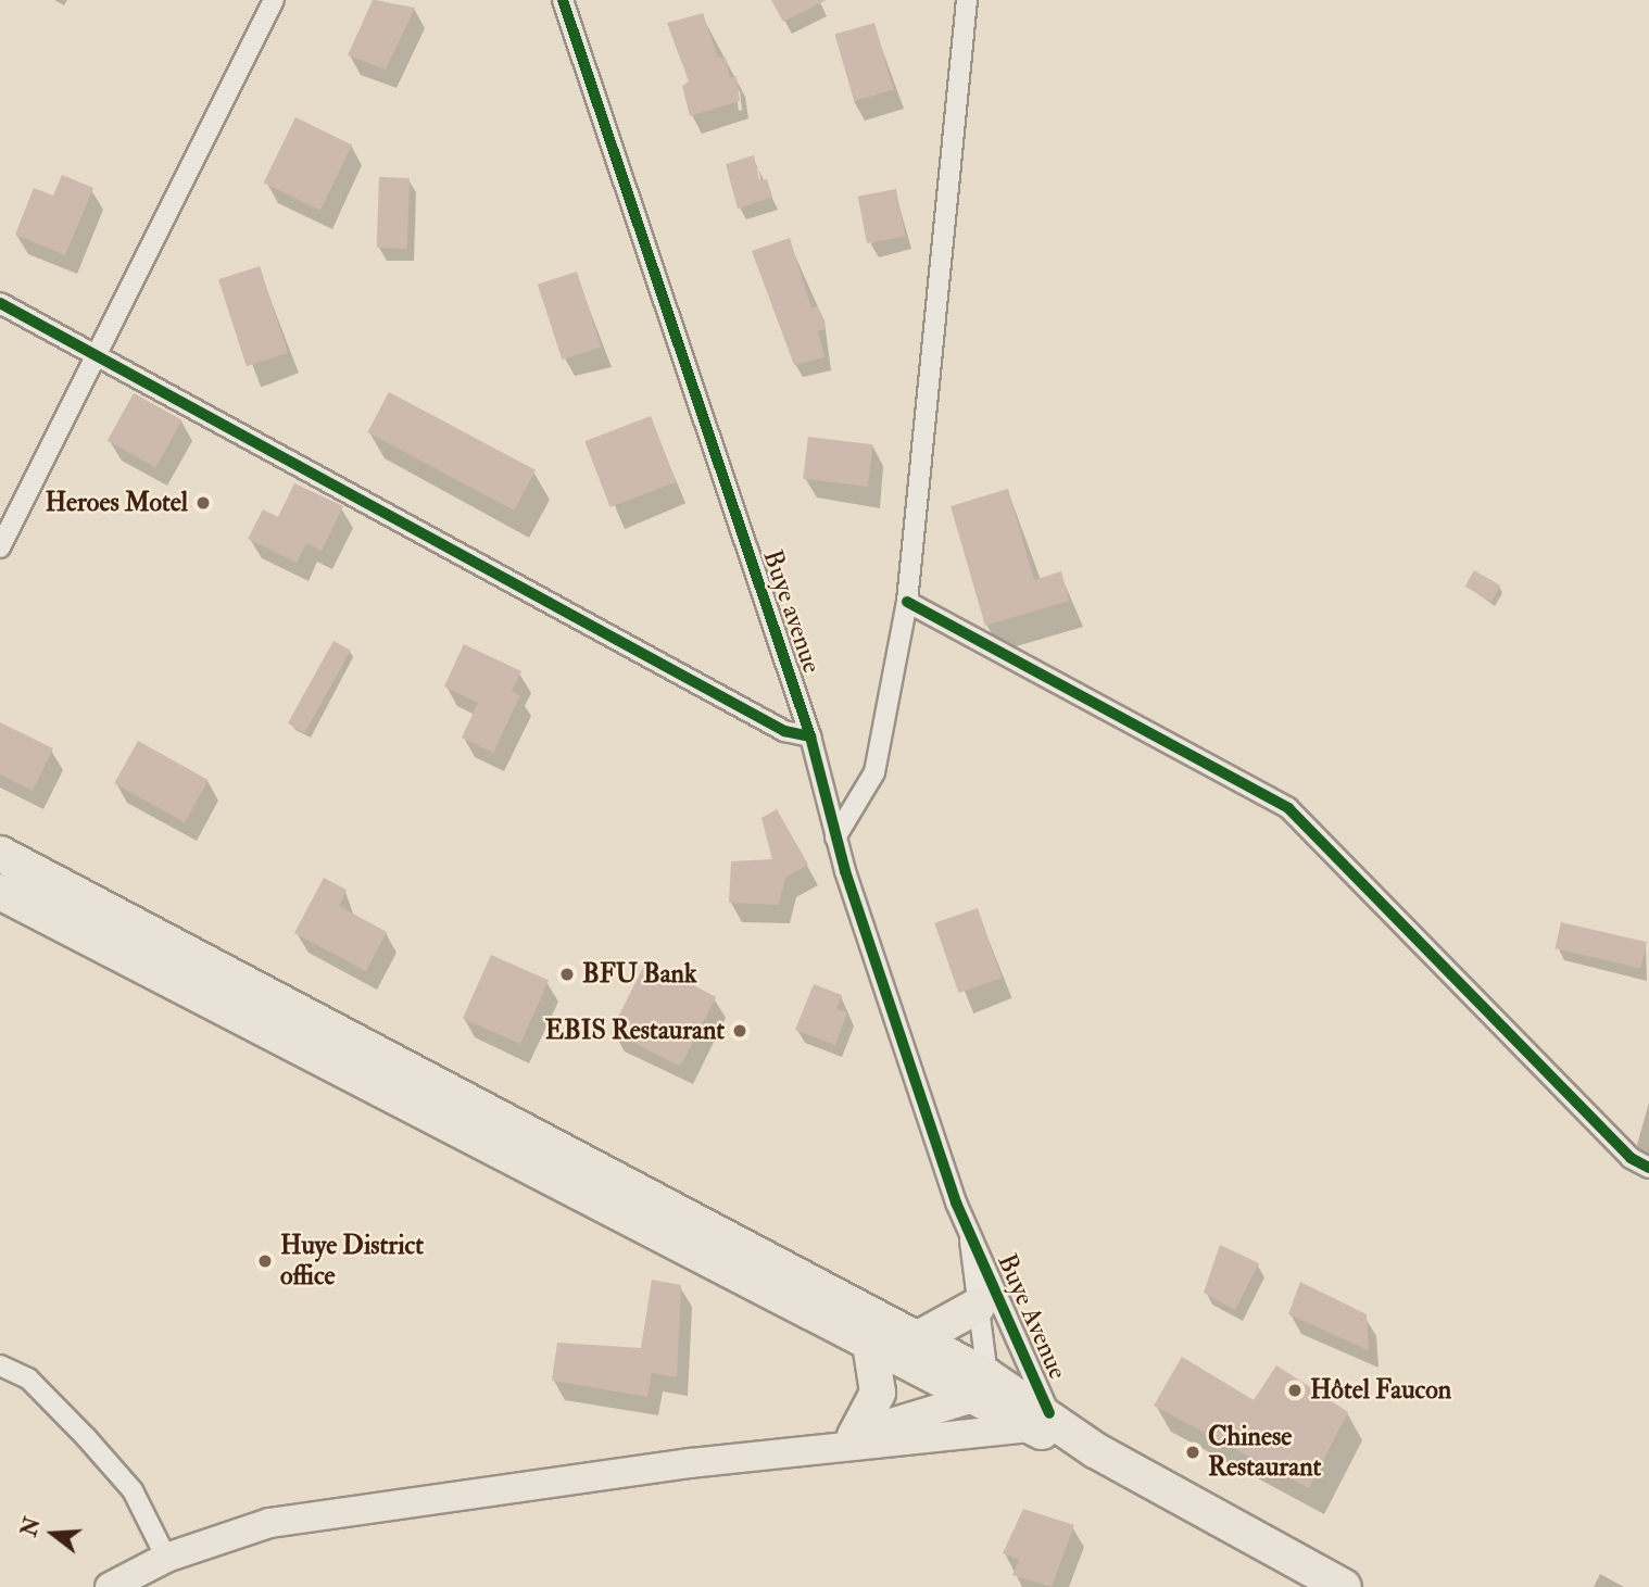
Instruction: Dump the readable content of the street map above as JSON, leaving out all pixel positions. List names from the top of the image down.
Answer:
{
  "streets": {
    "street": ["Buye avenue", "Buye Avenue"]
  },
  "crossings": [
    ["Buye avenue", "Buye Avenue"]
  ],
  "places": [
    "Heroes Motel",
    "BFU Bank",
    "EBIS Restaurant",
    "Huye District office",
    "Hôtel Faucon",
    "Chinese Restaurant"
  ],
  "north": "left"
}
